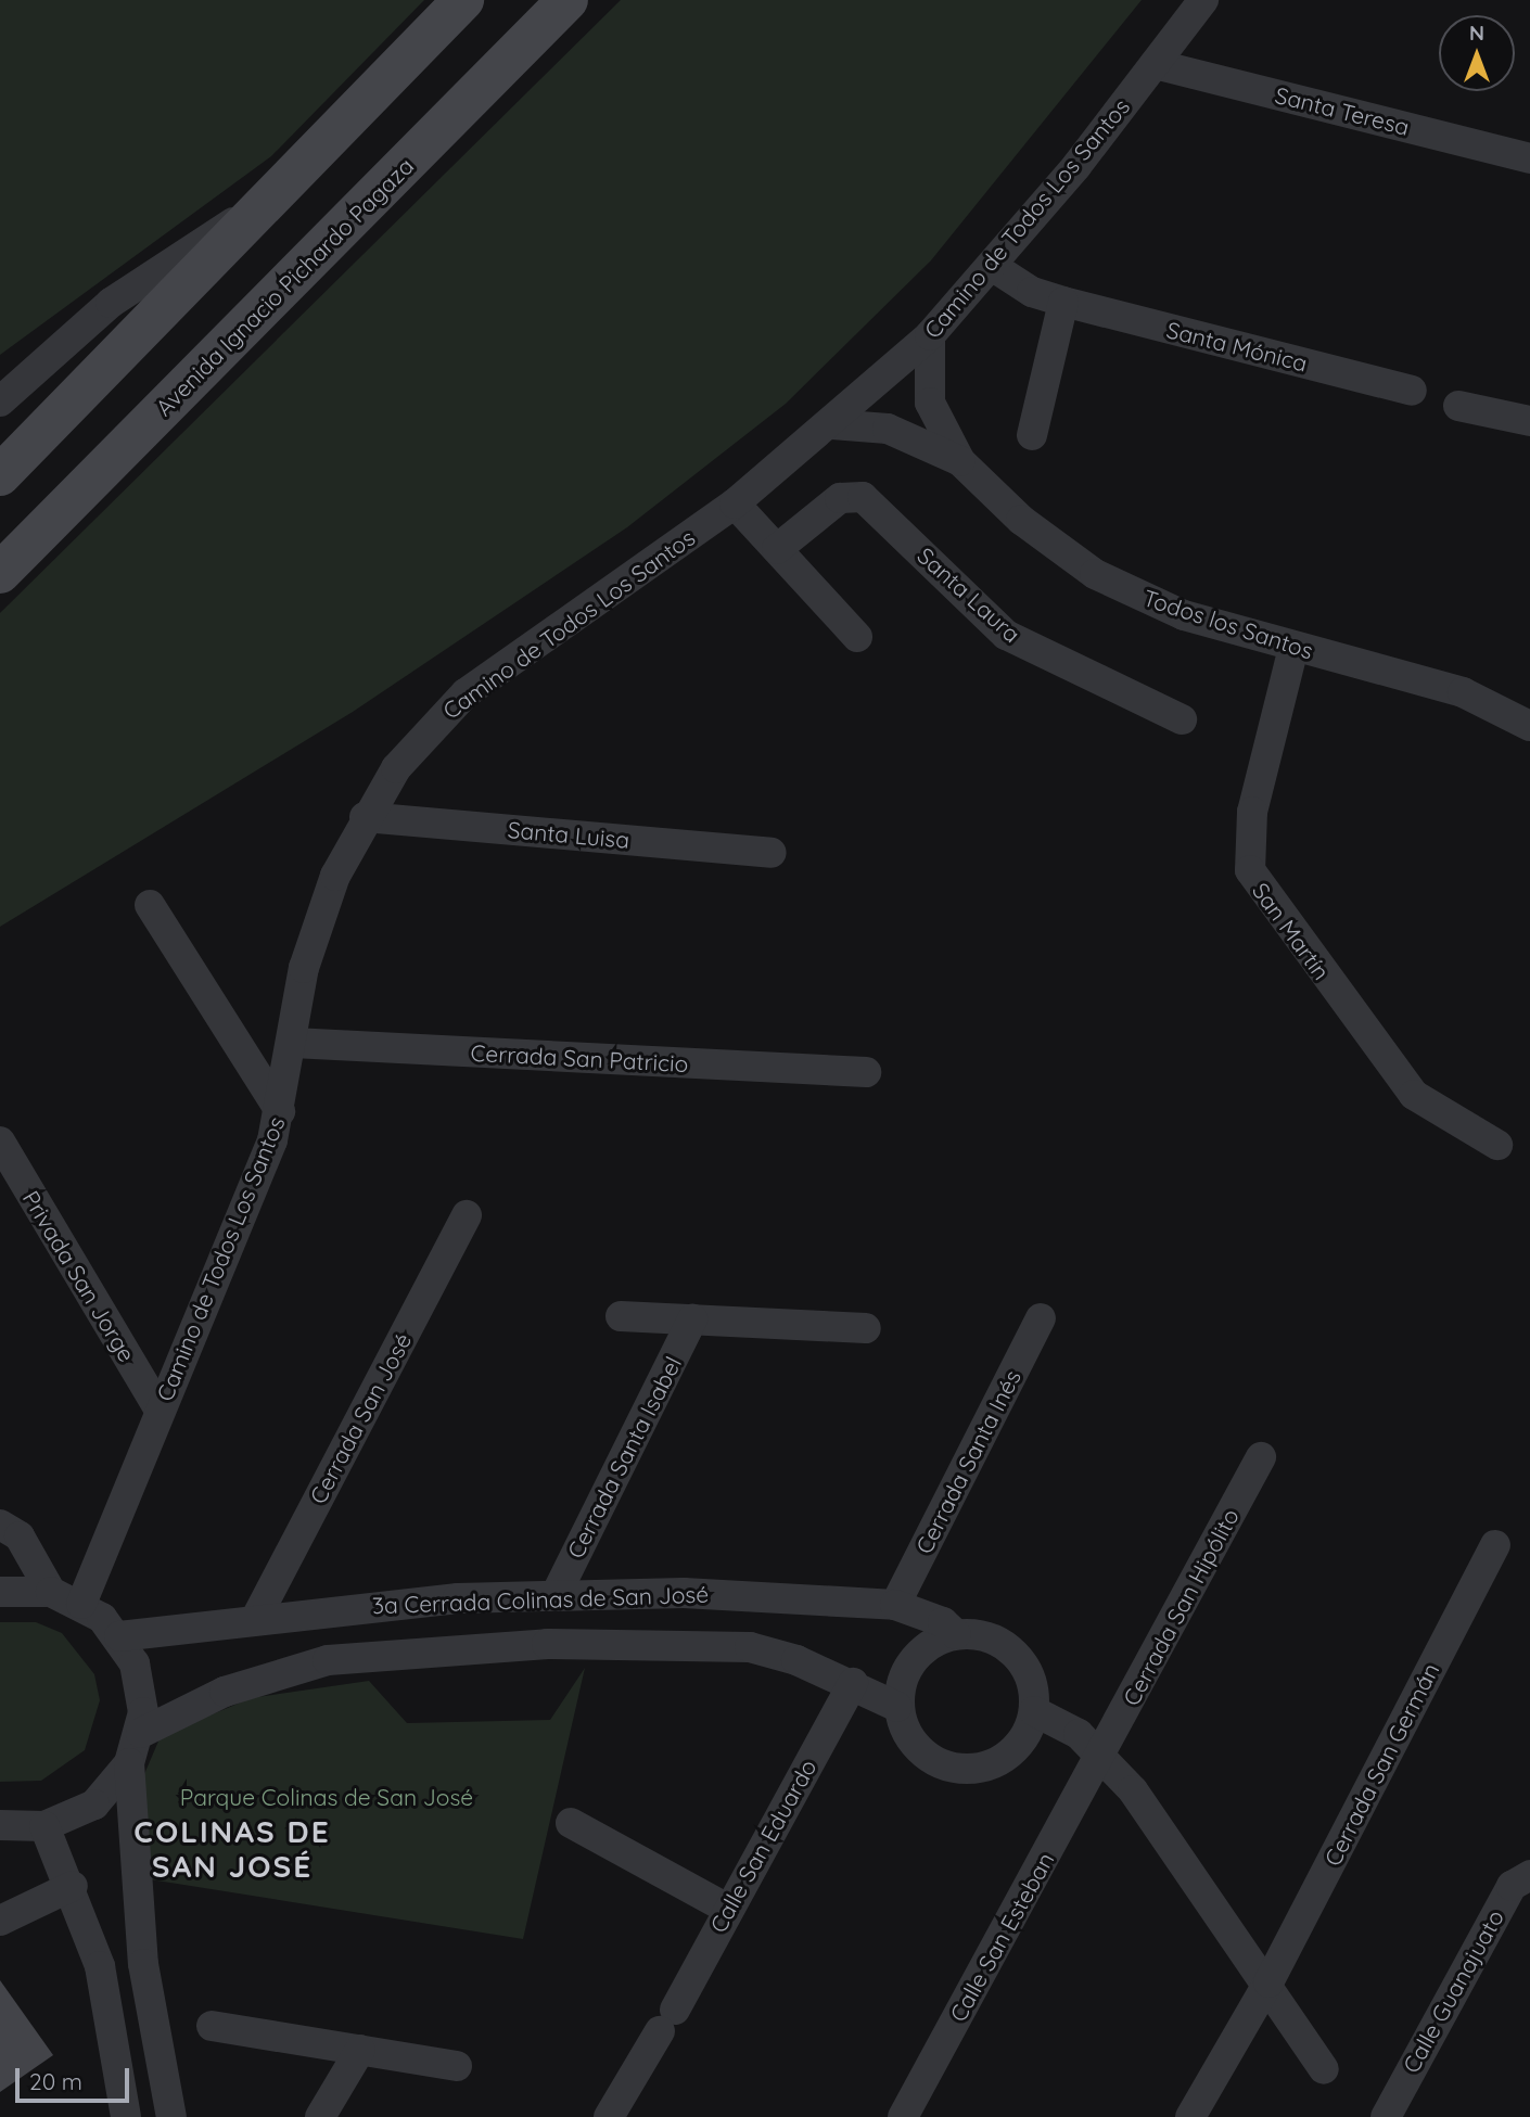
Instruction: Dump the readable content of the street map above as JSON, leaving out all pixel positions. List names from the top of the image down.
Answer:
{
  "streets": {
    "main road": ["Avenida Ignacio Pichardo Pagaza"],
    "street": [
      "Santa Teresa",
      "Camino de Todos Los Santos",
      "Santa Mónica",
      "Santa Laura",
      "Todos los Santos",
      "Santa Luisa",
      "San Martín",
      "Cerrada San Patricio",
      "Privada San Jorge",
      "Cerrada San José",
      "Cerrada Santa Isabel",
      "Cerrada Santa Inés",
      "3a Cerrada Colinas de San José",
      "Cerrada San Hipólito",
      "Cerrada San Germán",
      "Calle San Eduardo",
      "Calle San Esteban",
      "Calle Guanajuato"
    ]
  },
  "crossings": [
    ["Santa Teresa", "Camino de Todos Los Santos"],
    ["Camino de Todos Los Santos", "Santa Mónica"],
    ["Camino de Todos Los Santos", "Todos los Santos"],
    ["Camino de Todos Los Santos", "Santa Luisa"],
    ["Camino de Todos Los Santos", "Cerrada San Patricio"],
    ["Camino de Todos Los Santos", "Privada San Jorge"],
    ["Todos los Santos", "San Martín"],
    ["Cerrada San José", "3a Cerrada Colinas de San José"],
    ["Cerrada Santa Isabel", "3a Cerrada Colinas de San José"],
    ["Cerrada Santa Inés", "3a Cerrada Colinas de San José"],
    ["3a Cerrada Colinas de San José", "Calle San Eduardo"],
    ["Cerrada San Hipólito", "Calle San Esteban"]
  ],
  "districts": ["COLINAS DE SAN JOSÉ"],
  "parks": ["Parque Colinas de San José"],
  "scale_bar": "20 m",
  "north": "top"
}
